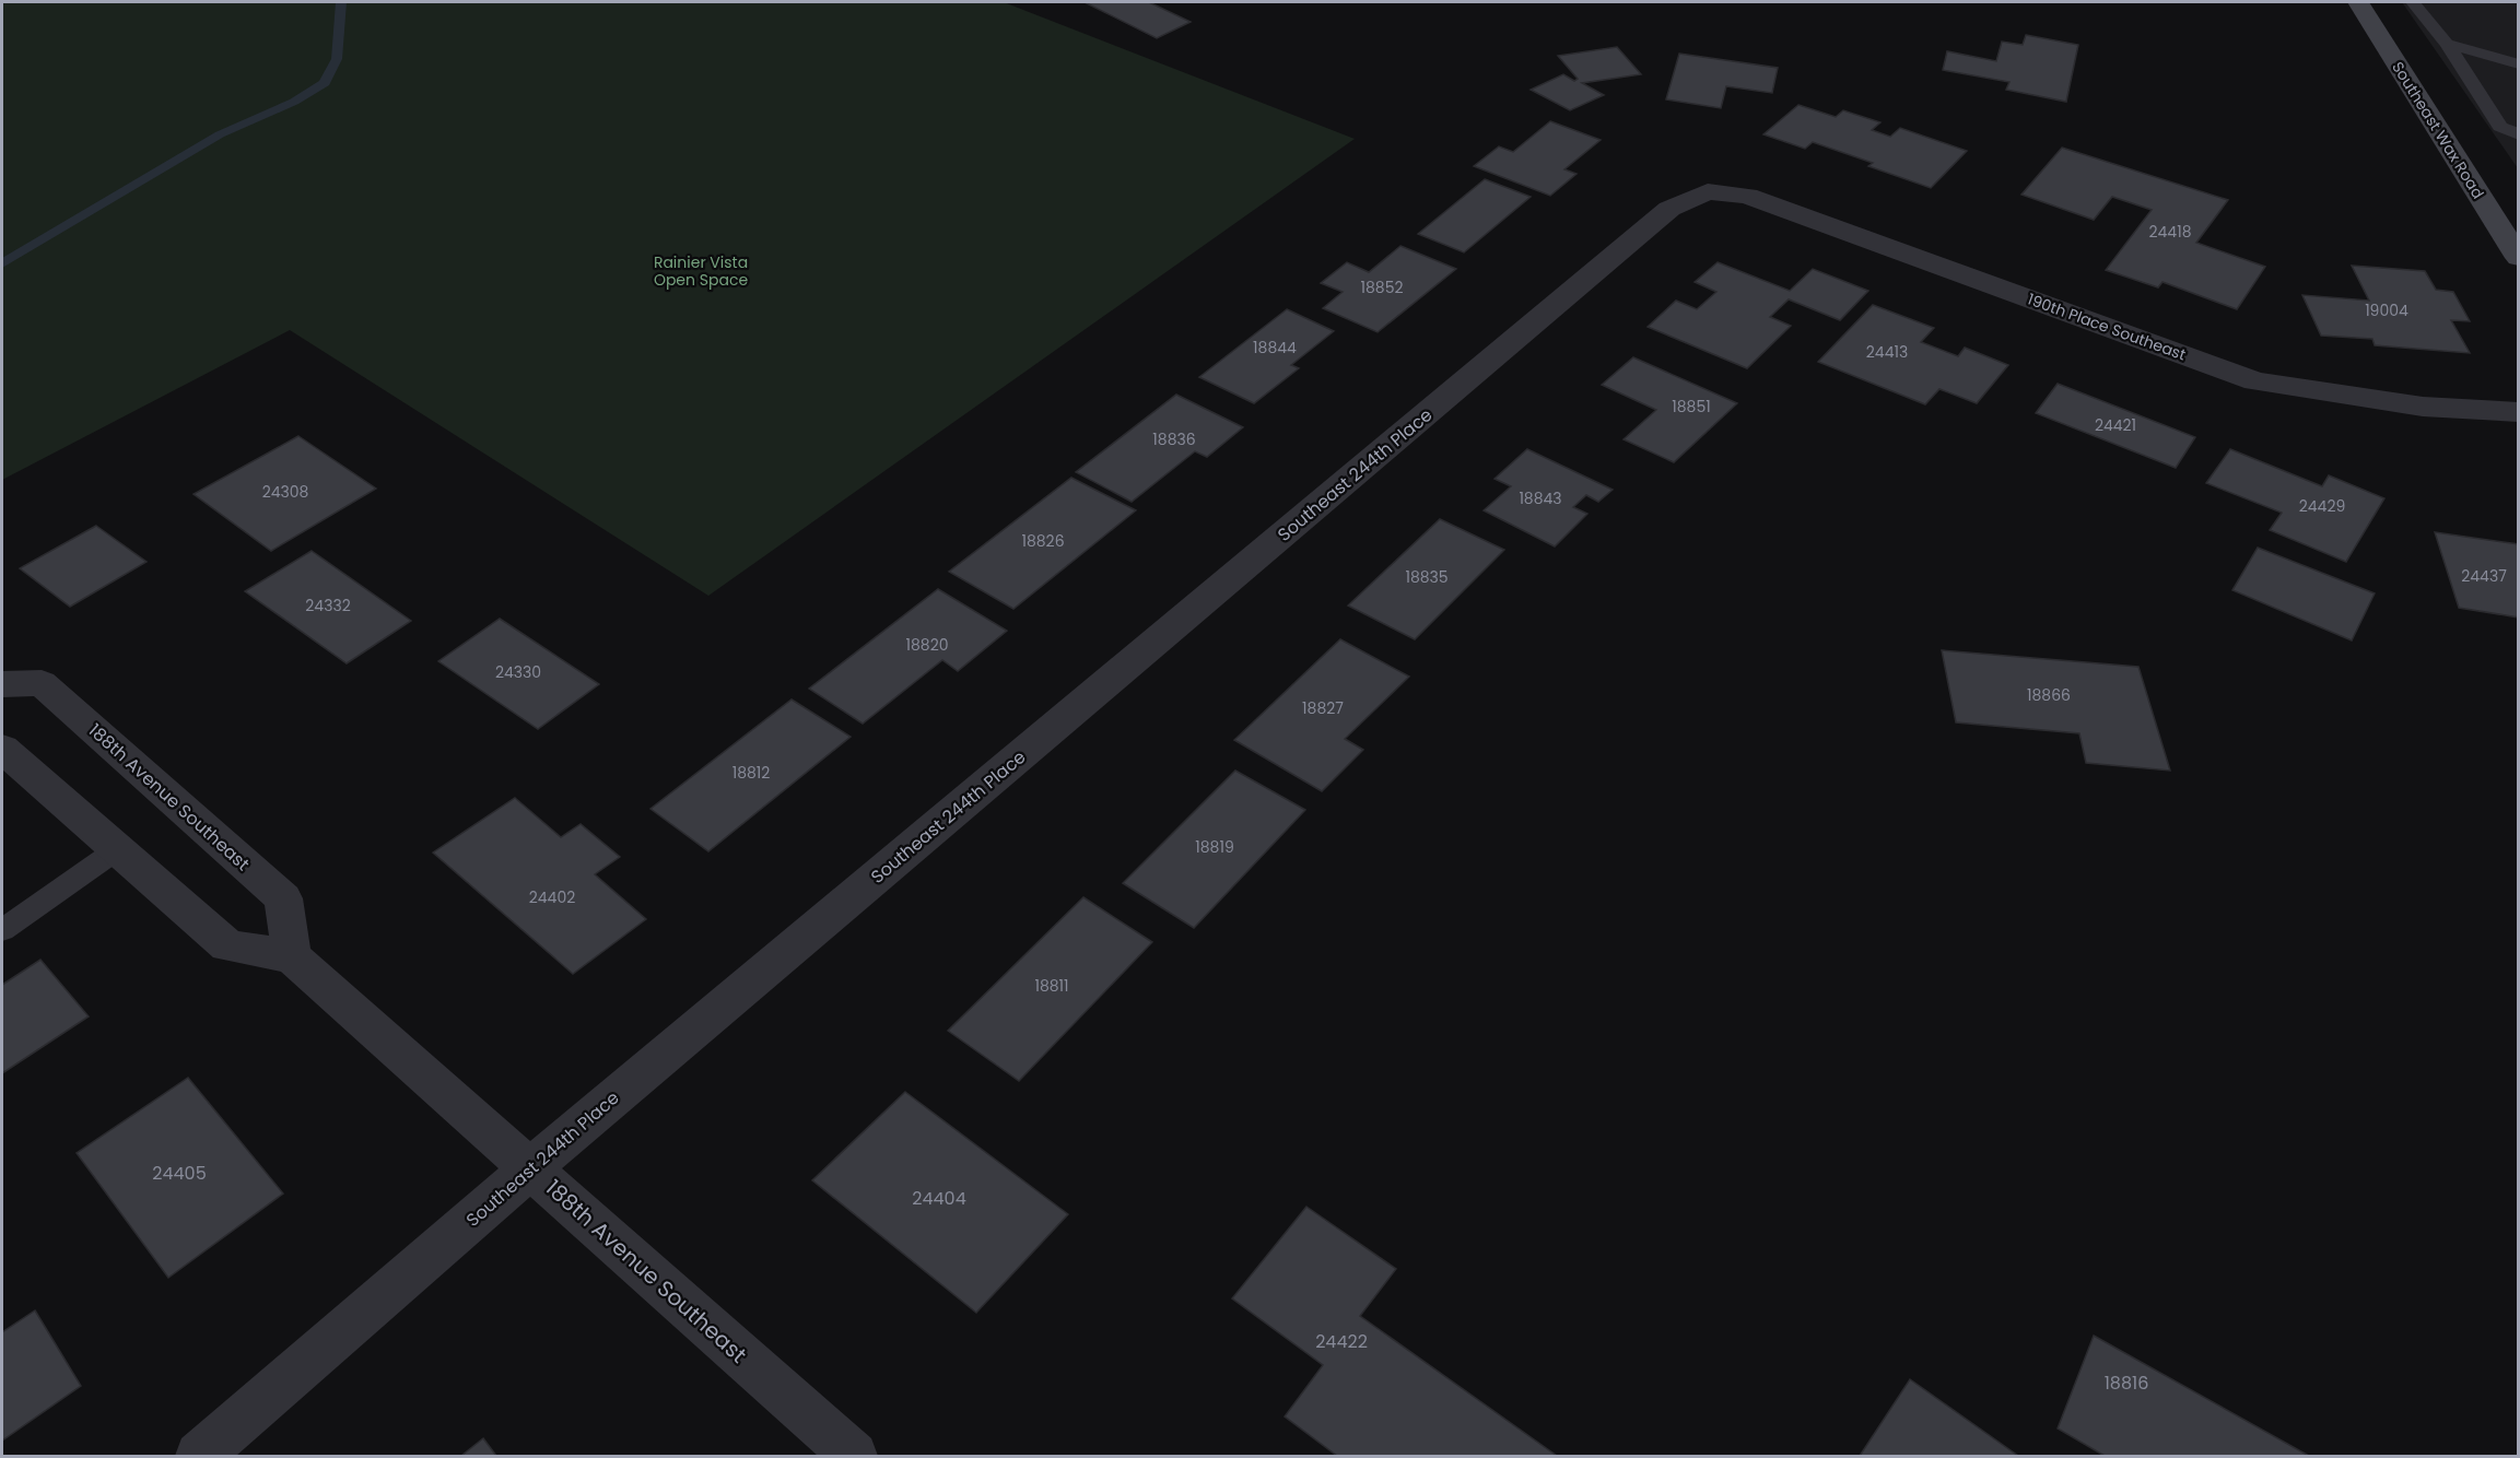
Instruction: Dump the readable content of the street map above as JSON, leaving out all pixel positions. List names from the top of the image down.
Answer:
{
  "streets": {
    "street": [
      "Southeast Wax Road",
      "190th Place Southeast",
      "Southeast 244th Place",
      "188th Avenue Southeast"
    ]
  },
  "crossings": [
    ["190th Place Southeast", "Southeast 244th Place"],
    ["Southeast 244th Place", "188th Avenue Southeast"]
  ],
  "parks": ["Rainier Vista Open Space"],
  "house_numbers": [
    "24418",
    "18852",
    "19004",
    "18844",
    "24413",
    "18851",
    "24421",
    "18836",
    "24308",
    "18843",
    "24429",
    "18826",
    "24437",
    "18835",
    "24332",
    "18820",
    "24330",
    "18866",
    "18827",
    "18812",
    "18819",
    "24402",
    "18811",
    "24405",
    "24404",
    "24422",
    "18816"
  ]
}
